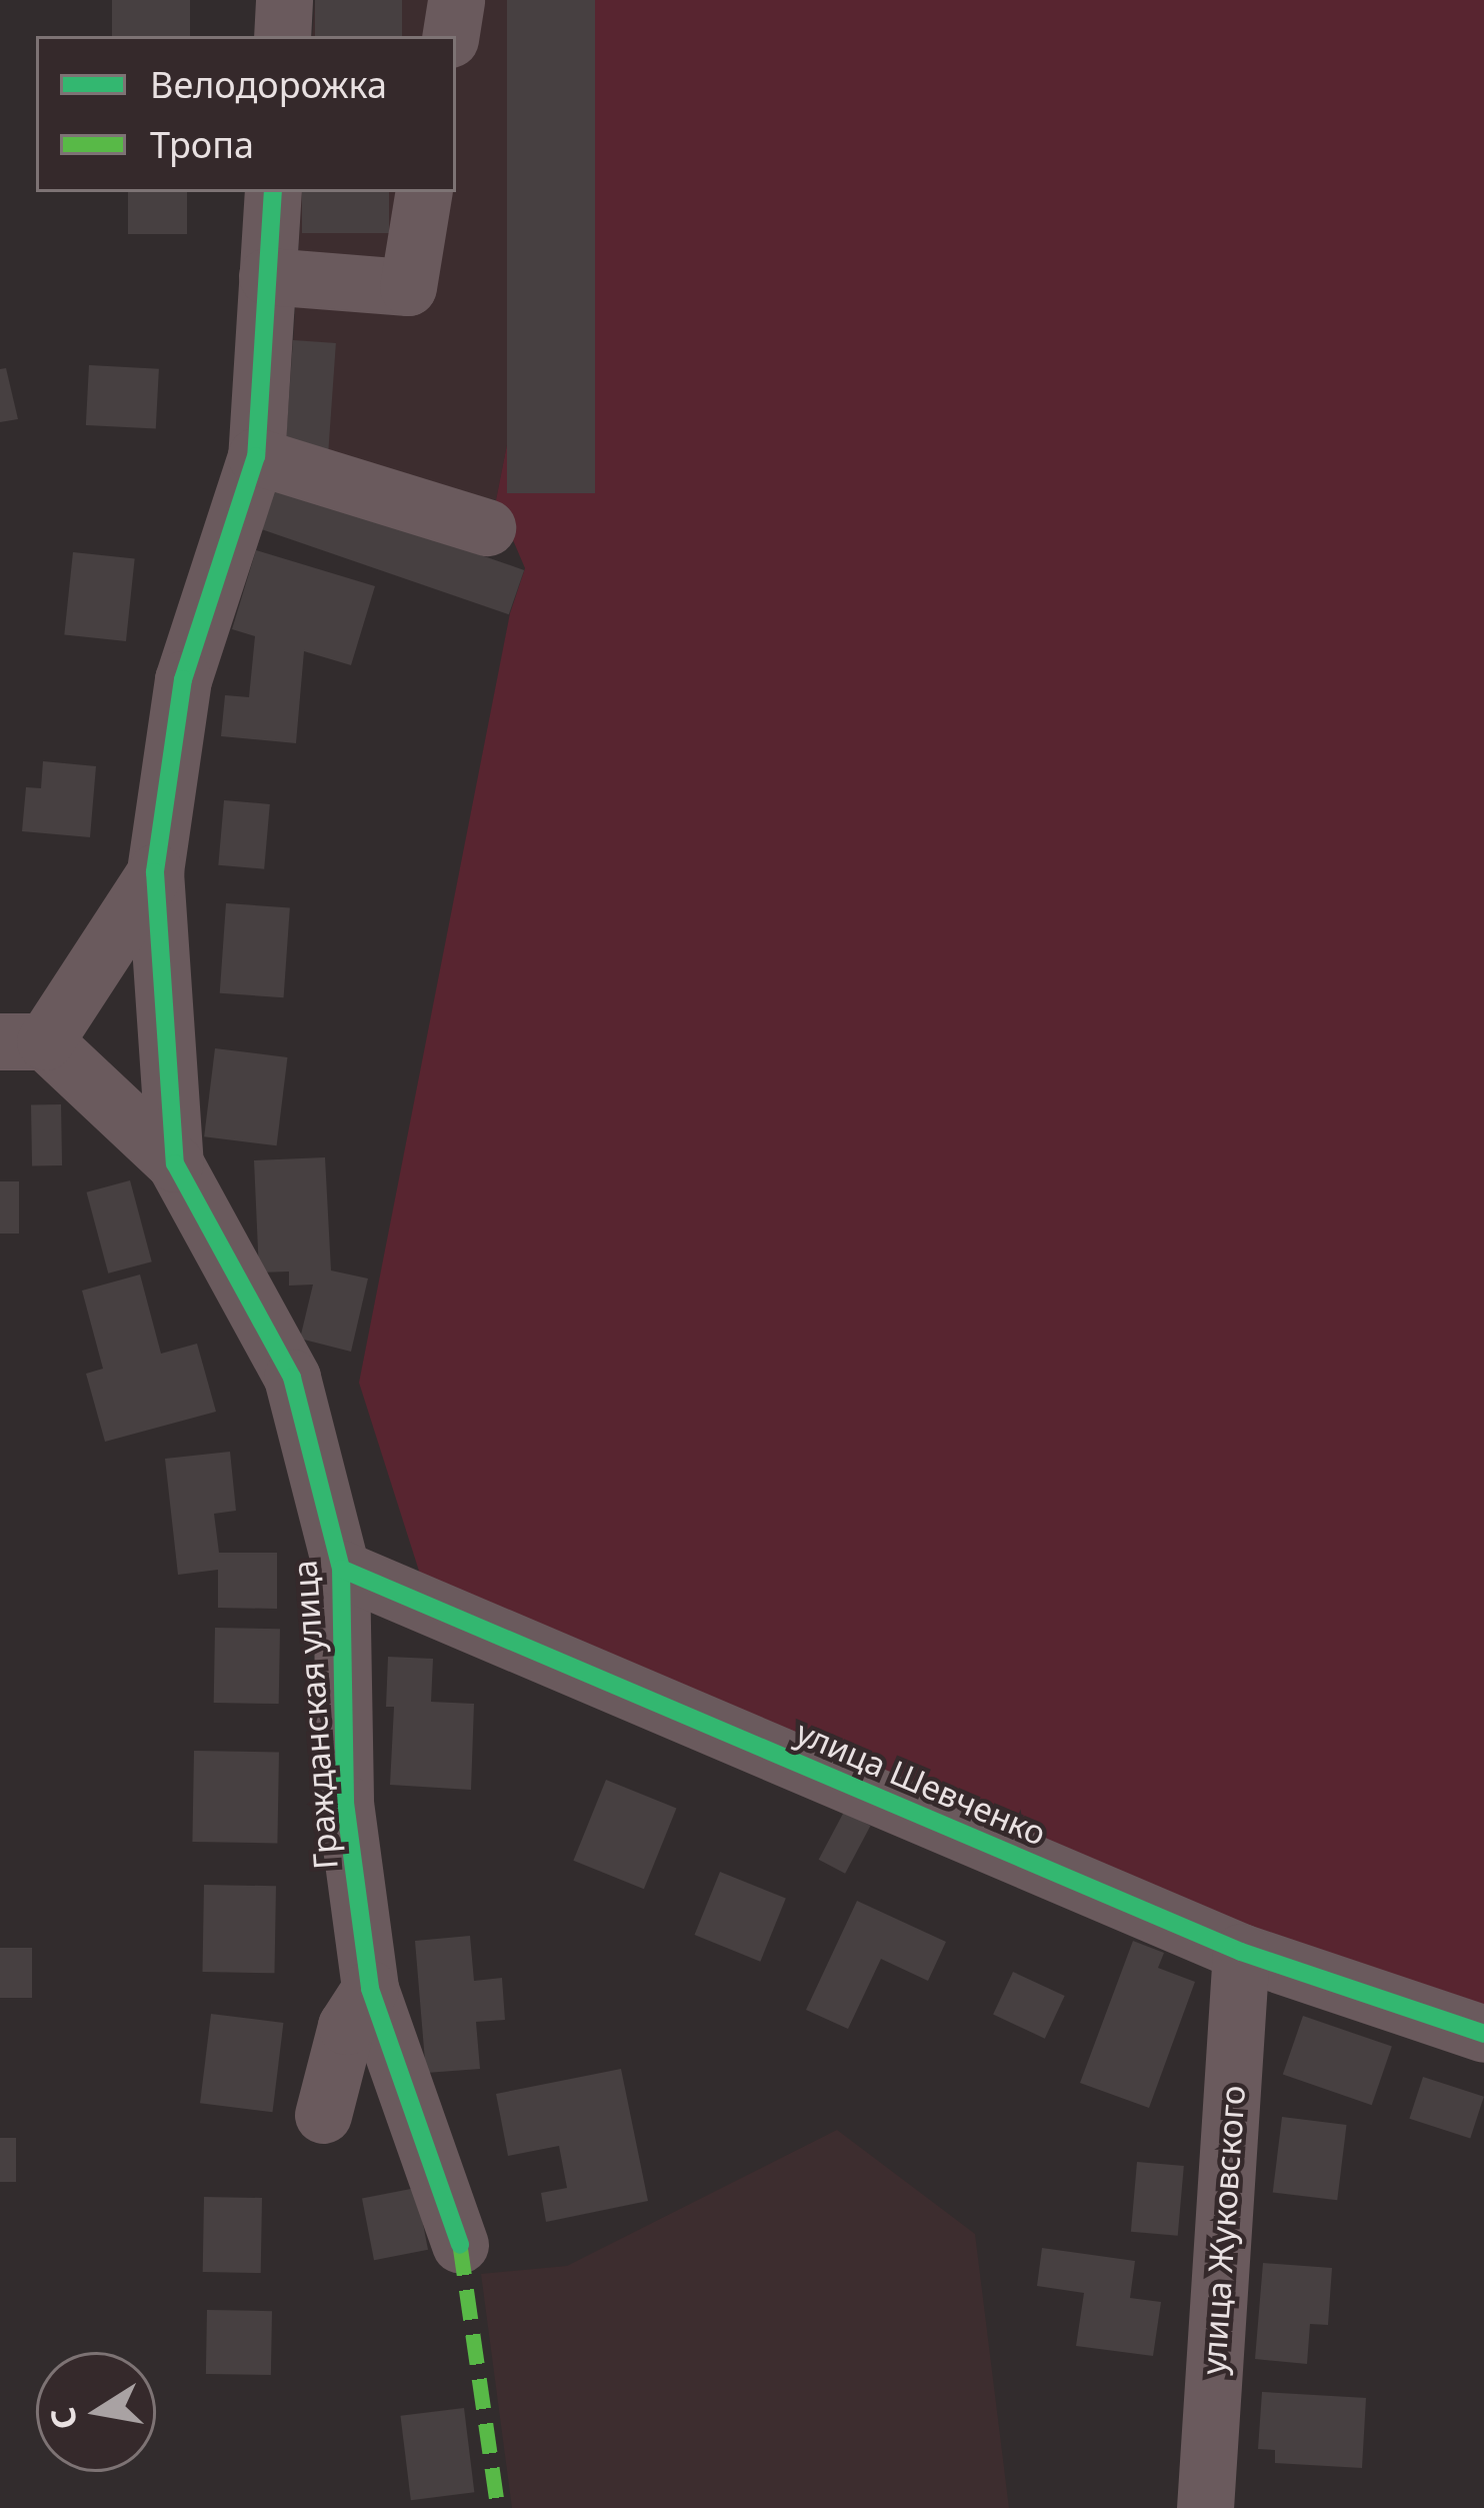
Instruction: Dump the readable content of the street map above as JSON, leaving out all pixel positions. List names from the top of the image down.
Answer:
{
  "streets": {
    "street": ["Гражданская улица", "улица Шевченко", "улица Жуковского"]
  },
  "crossings": [
    ["Гражданская улица", "улица Шевченко"],
    ["улица Шевченко", "улица Жуковского"]
  ],
  "legend": ["Велодорожка", "Тропа"],
  "north": "left"
}
